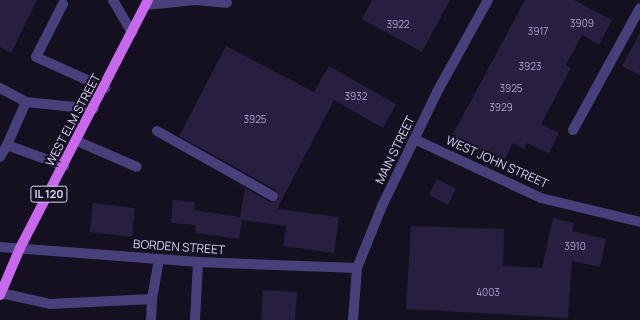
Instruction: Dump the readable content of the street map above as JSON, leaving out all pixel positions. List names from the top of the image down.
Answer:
{
  "streets": {
    "main road": ["WEST ELM STREET", "IL 120"],
    "street": ["MAIN STREET", "WEST JOHN STREET", "BORDEN STREET"]
  },
  "crossings": [
    ["WEST ELM STREET", "BORDEN STREET"],
    ["MAIN STREET", "WEST JOHN STREET"],
    ["MAIN STREET", "BORDEN STREET"]
  ],
  "house_numbers": [
    "3909",
    "3922",
    "3917",
    "3923",
    "3925",
    "3932",
    "3929",
    "3925",
    "3910",
    "4003"
  ]
}
